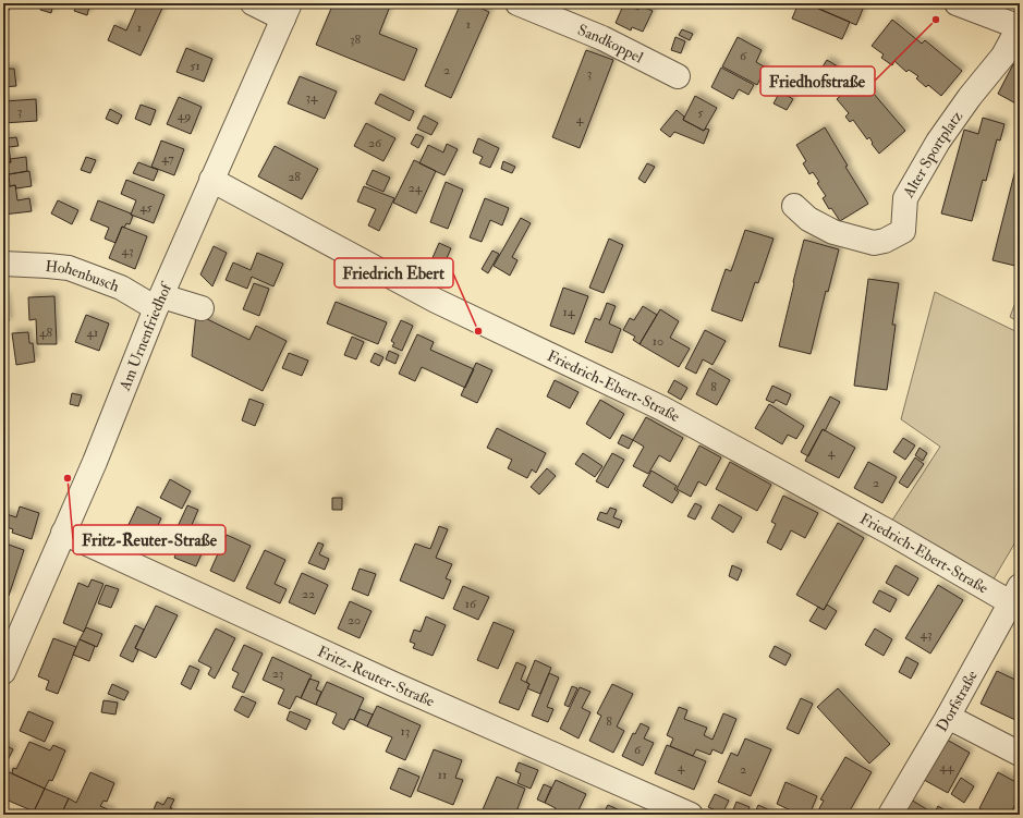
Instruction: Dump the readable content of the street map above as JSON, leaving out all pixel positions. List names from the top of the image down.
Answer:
{
  "streets": {
    "street": [
      "Sandkoppel",
      "Alter Sportplatz",
      "Hohenbusch",
      "Am Urnenfriedhof",
      "Friedrich-Ebert-Straße",
      "Fritz-Reuter-Straße",
      "Dorfstraße"
    ]
  },
  "crossings": [
    ["Hohenbusch", "Am Urnenfriedhof"],
    ["Am Urnenfriedhof", "Friedrich-Ebert-Straße"],
    ["Am Urnenfriedhof", "Fritz-Reuter-Straße"],
    ["Friedrich-Ebert-Straße", "Dorfstraße"]
  ],
  "places": ["Friedhofstraße", "Friedrich Ebert", "Fritz-Reuter-Straße"],
  "house_numbers": [
    "1",
    "1",
    "38",
    "6",
    "51",
    "2",
    "3",
    "34",
    "3",
    "5",
    "49",
    "4",
    "26",
    "47",
    "28",
    "24",
    "45",
    "43",
    "14",
    "48",
    "41",
    "10",
    "8",
    "4",
    "2",
    "22",
    "16",
    "20",
    "43",
    "23",
    "8",
    "13",
    "6",
    "4",
    "44",
    "2",
    "11"
  ]
}
